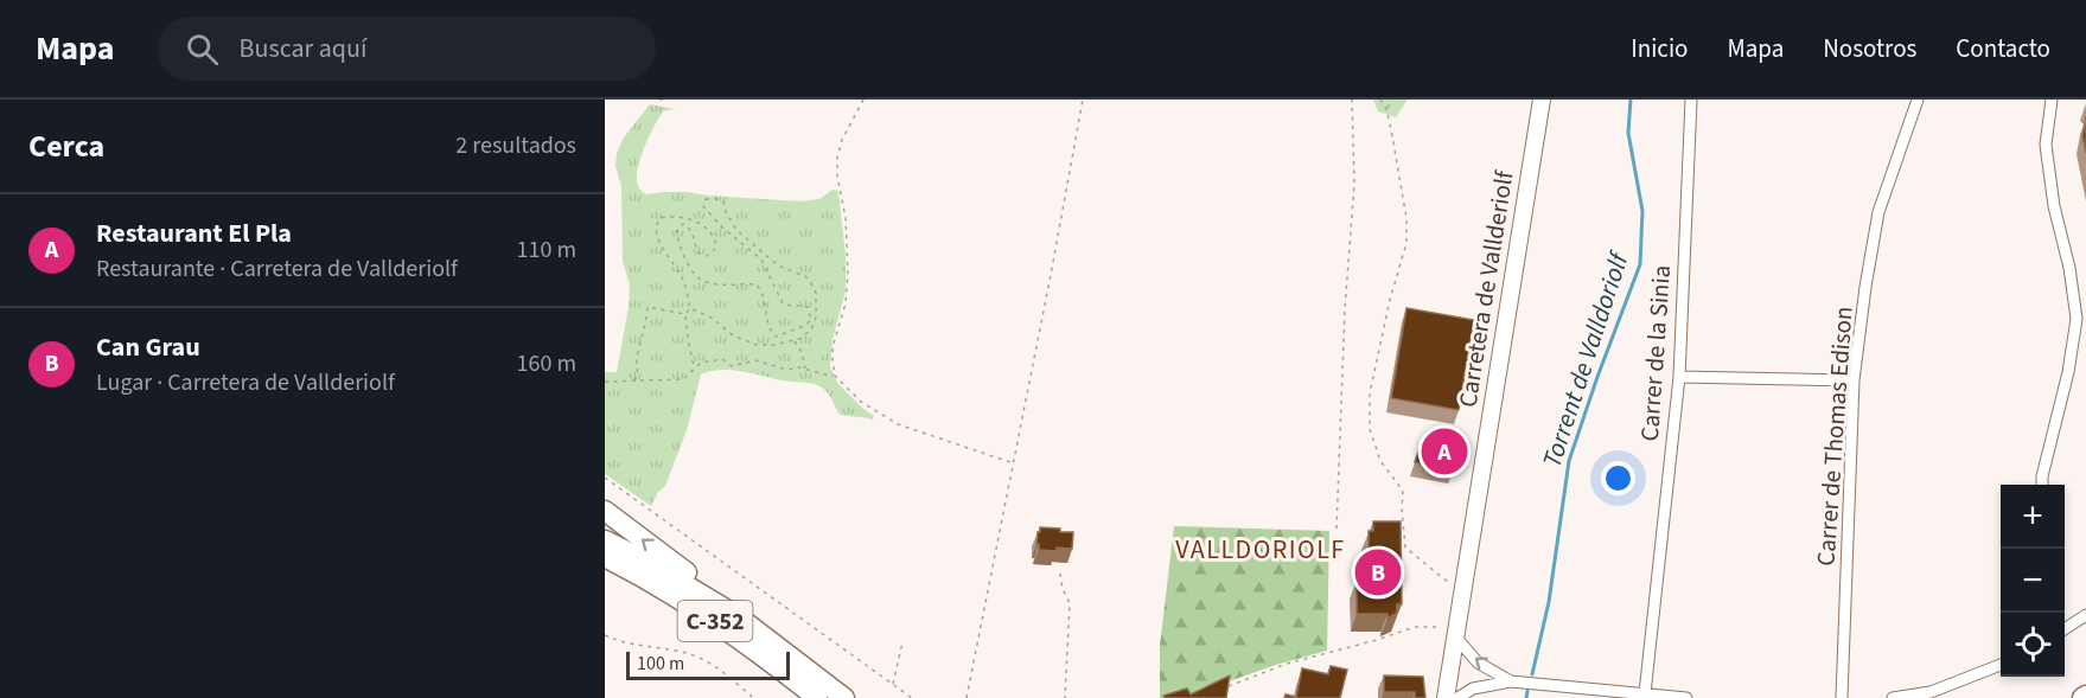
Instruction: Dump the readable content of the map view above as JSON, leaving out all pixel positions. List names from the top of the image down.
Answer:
{
  "streets": {
    "highway": ["C-352"],
    "street": ["Carretera de Vallderiolf", "Carrer de la Sinia", "Carrer de Thomas Edison"]
  },
  "districts": ["VALLDORIOLF"],
  "water": ["Torrent de Valldoriolf"],
  "scale_bar": "100 m",
  "page": {
    "header": "Mapa",
    "search": "Buscar aquí",
    "nav": [
      "Inicio",
      "Mapa",
      "Nosotros",
      "Contacto"
    ],
    "heading": ["Cerca", "2 resultados"],
    "list": [
      {
        "mark": "A",
        "name": "Restaurant El Pla",
        "note": "Restaurante · Carretera de Vallderiolf",
        "value": "110 m"
      },
      {
        "mark": "B",
        "name": "Can Grau",
        "note": "Lugar · Carretera de Vallderiolf",
        "value": "160 m"
      }
    ],
    "pins": ["A", "B"],
    "map_buttons": ["+", "−"],
    "scale": "100 m"
  }
}
